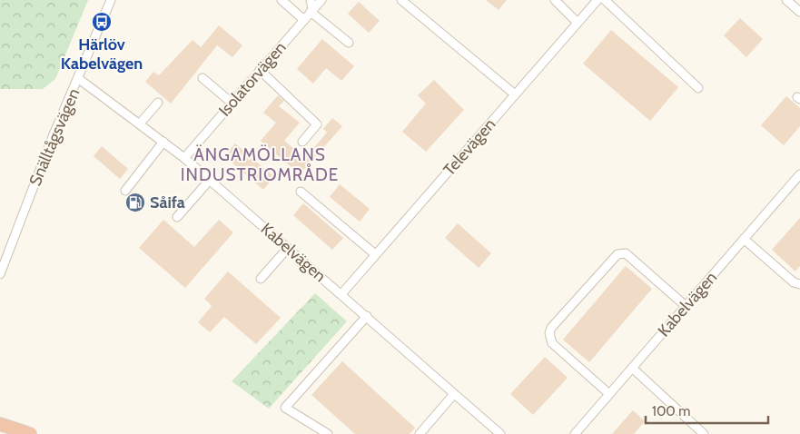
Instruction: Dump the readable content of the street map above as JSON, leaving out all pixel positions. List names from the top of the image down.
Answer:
{
  "streets": {
    "street": [
      "Isolatorvägen",
      "Snälltågsvägen",
      "Televägen",
      "Kabelvägen"
    ]
  },
  "crossings": [
    ["Isolatorvägen", "Kabelvägen"],
    ["Snälltågsvägen", "Kabelvägen"],
    ["Televägen", "Kabelvägen"]
  ],
  "districts": ["ÄNGAMÖLLANS INDUSTRIOMRÅDE"],
  "places": {
    "bus stop": ["Härlöv Kabelvägen"],
    "fuel station": ["Såifa"]
  },
  "scale_bar": "100 m"
}
